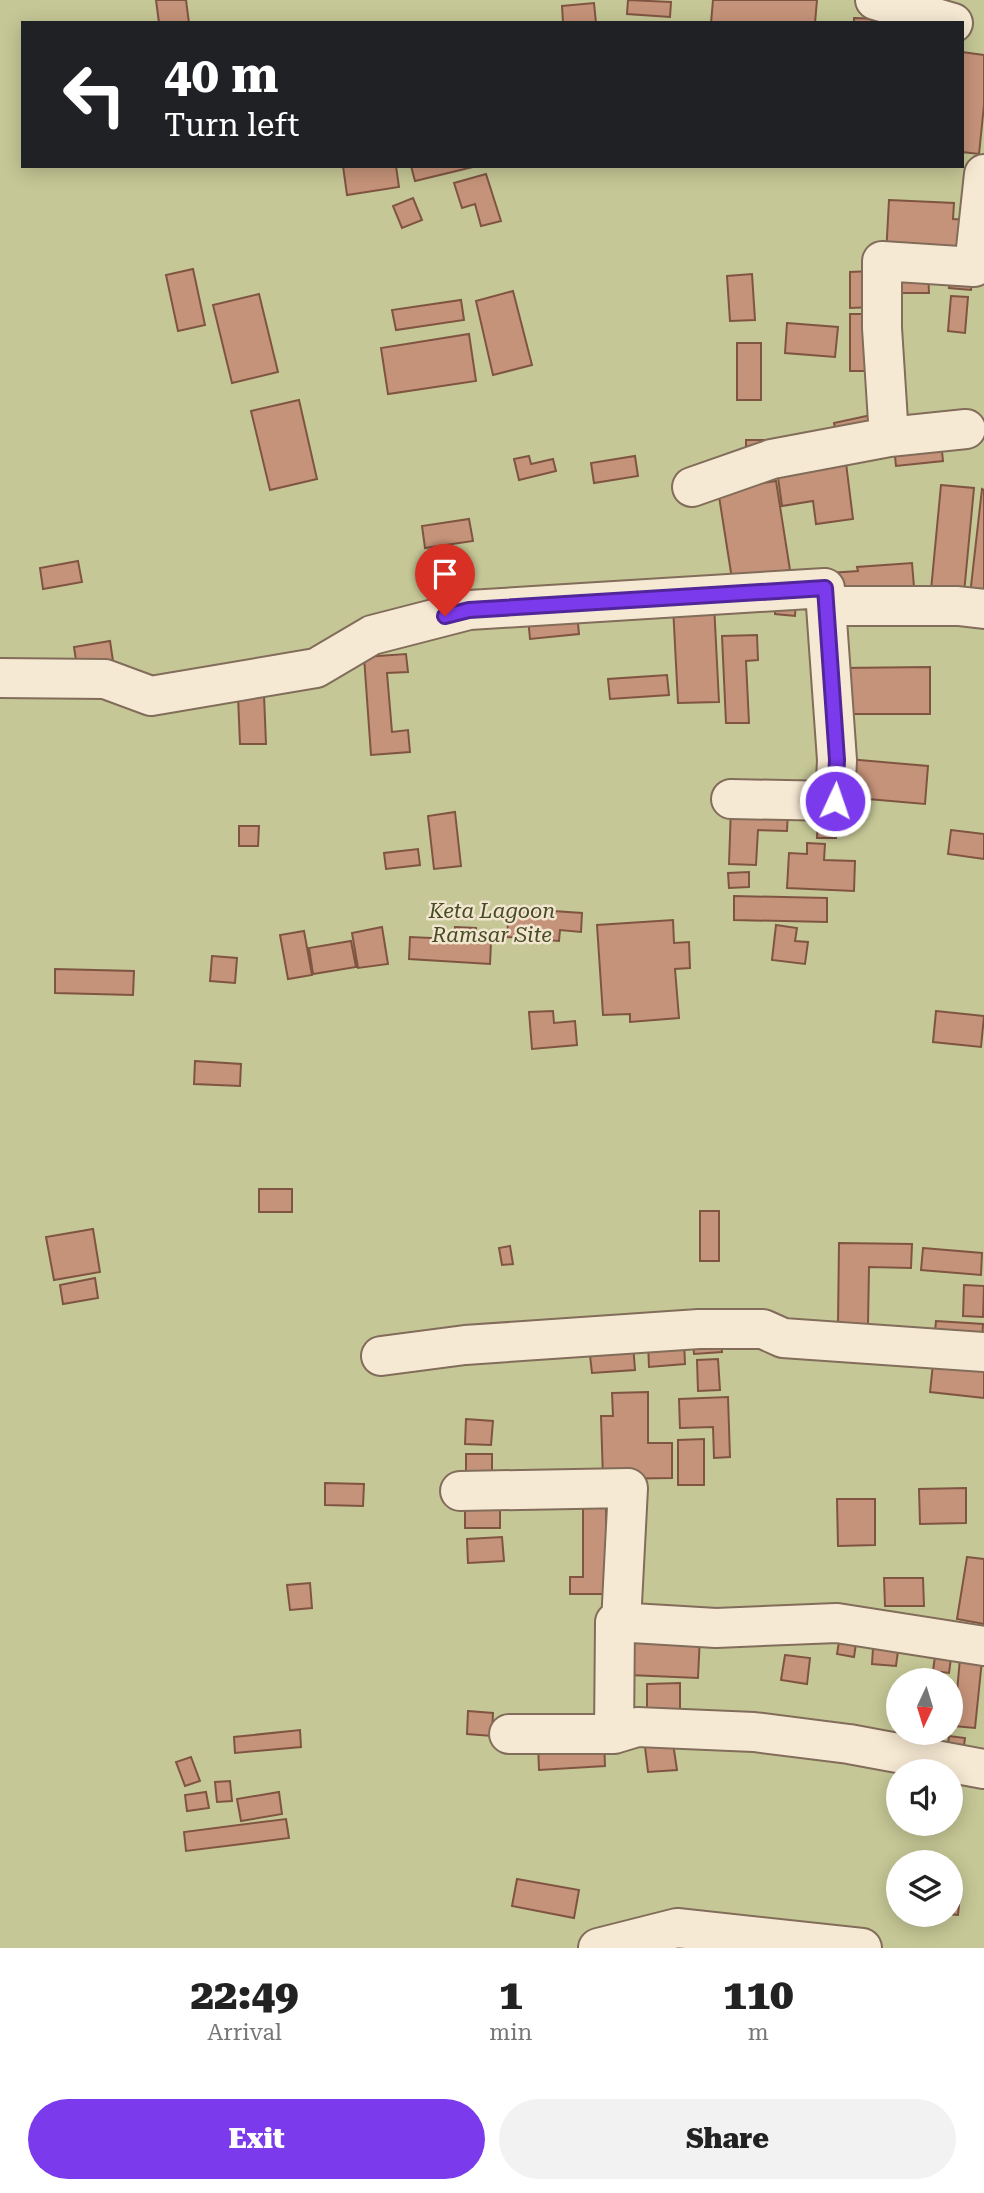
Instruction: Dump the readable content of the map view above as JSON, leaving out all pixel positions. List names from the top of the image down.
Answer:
{
  "parks": ["Keta Lagoon Ramsar Site"],
  "north": "bottom",
  "page": {
    "turn": ["40 m", "Turn left"],
    "eta": [
      "22:49",
      "Arrival",
      "1",
      "min",
      "110",
      "m"
    ],
    "buttons": ["Exit", "Share"]
  }
}
